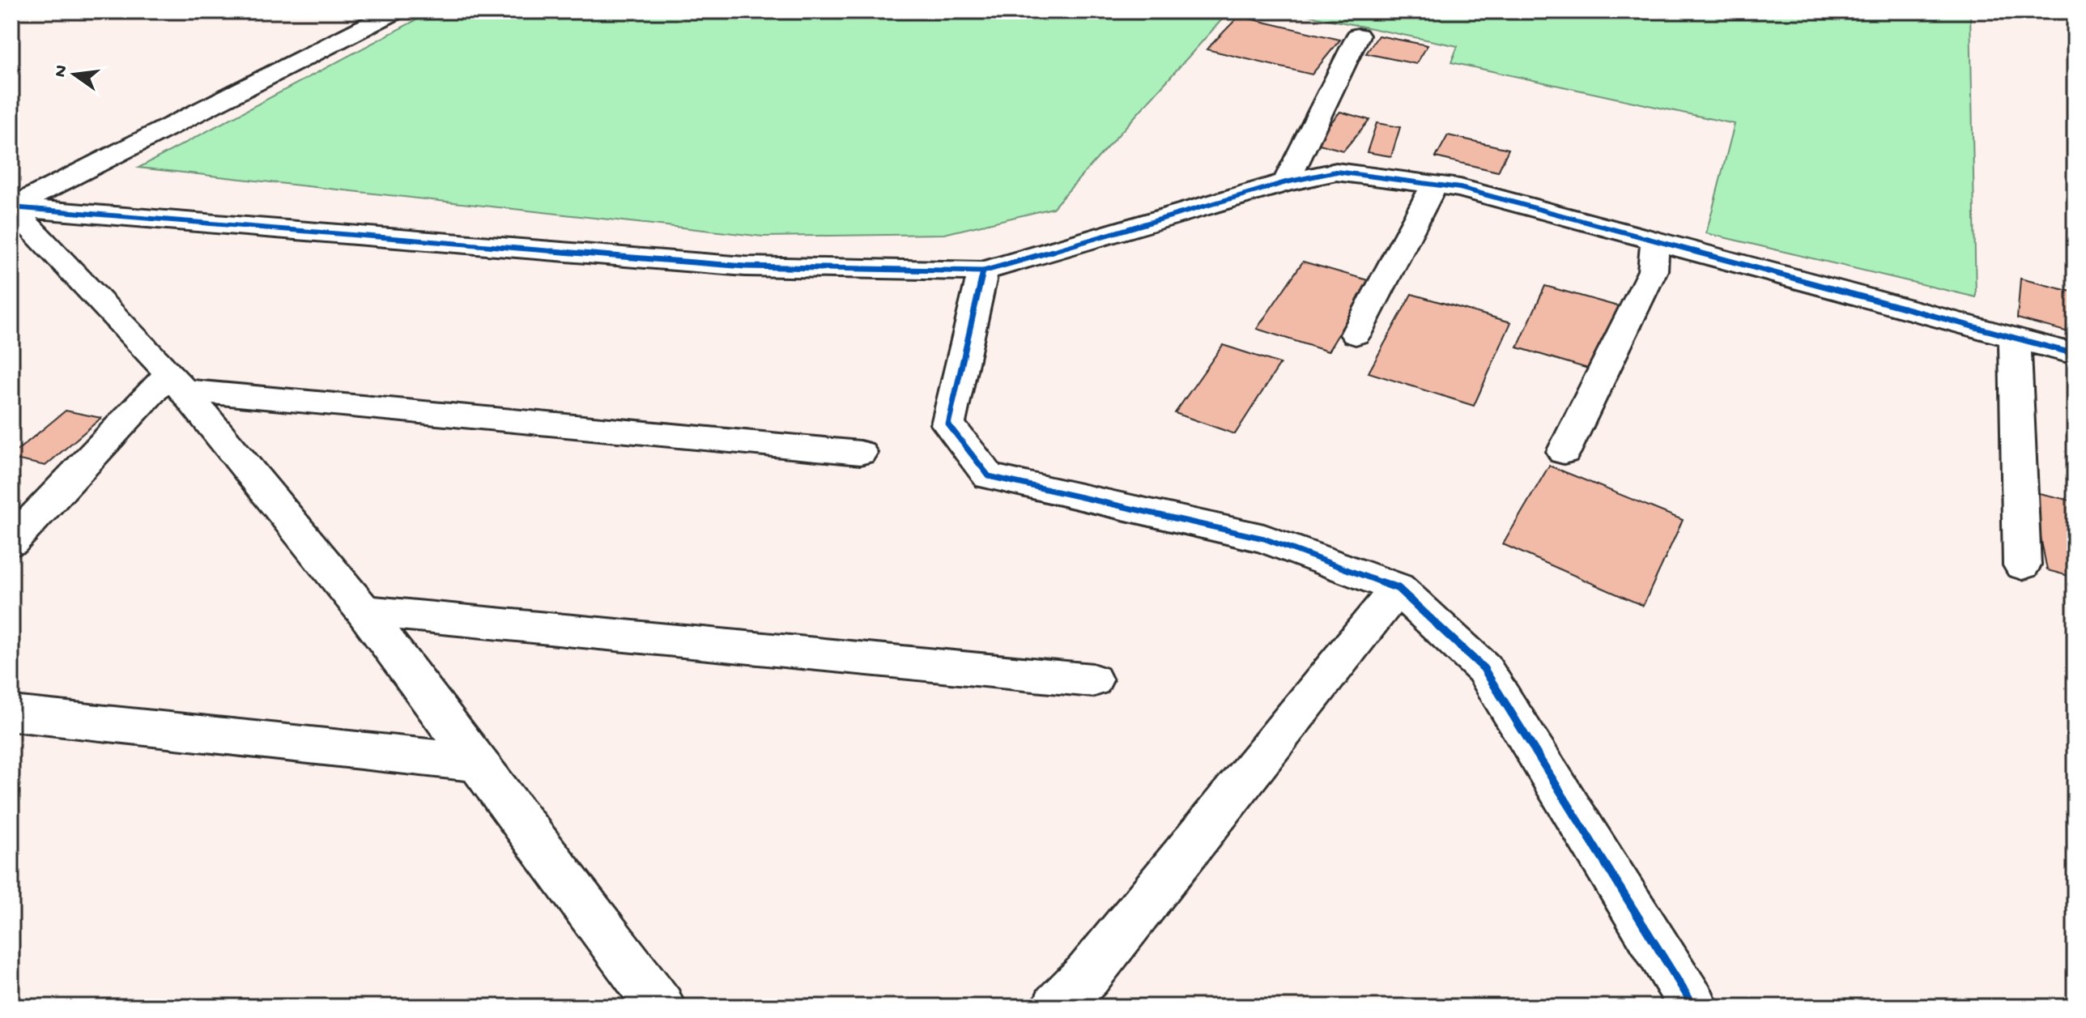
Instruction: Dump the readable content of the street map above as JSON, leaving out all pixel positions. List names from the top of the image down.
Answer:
{
  "north": "left"
}
